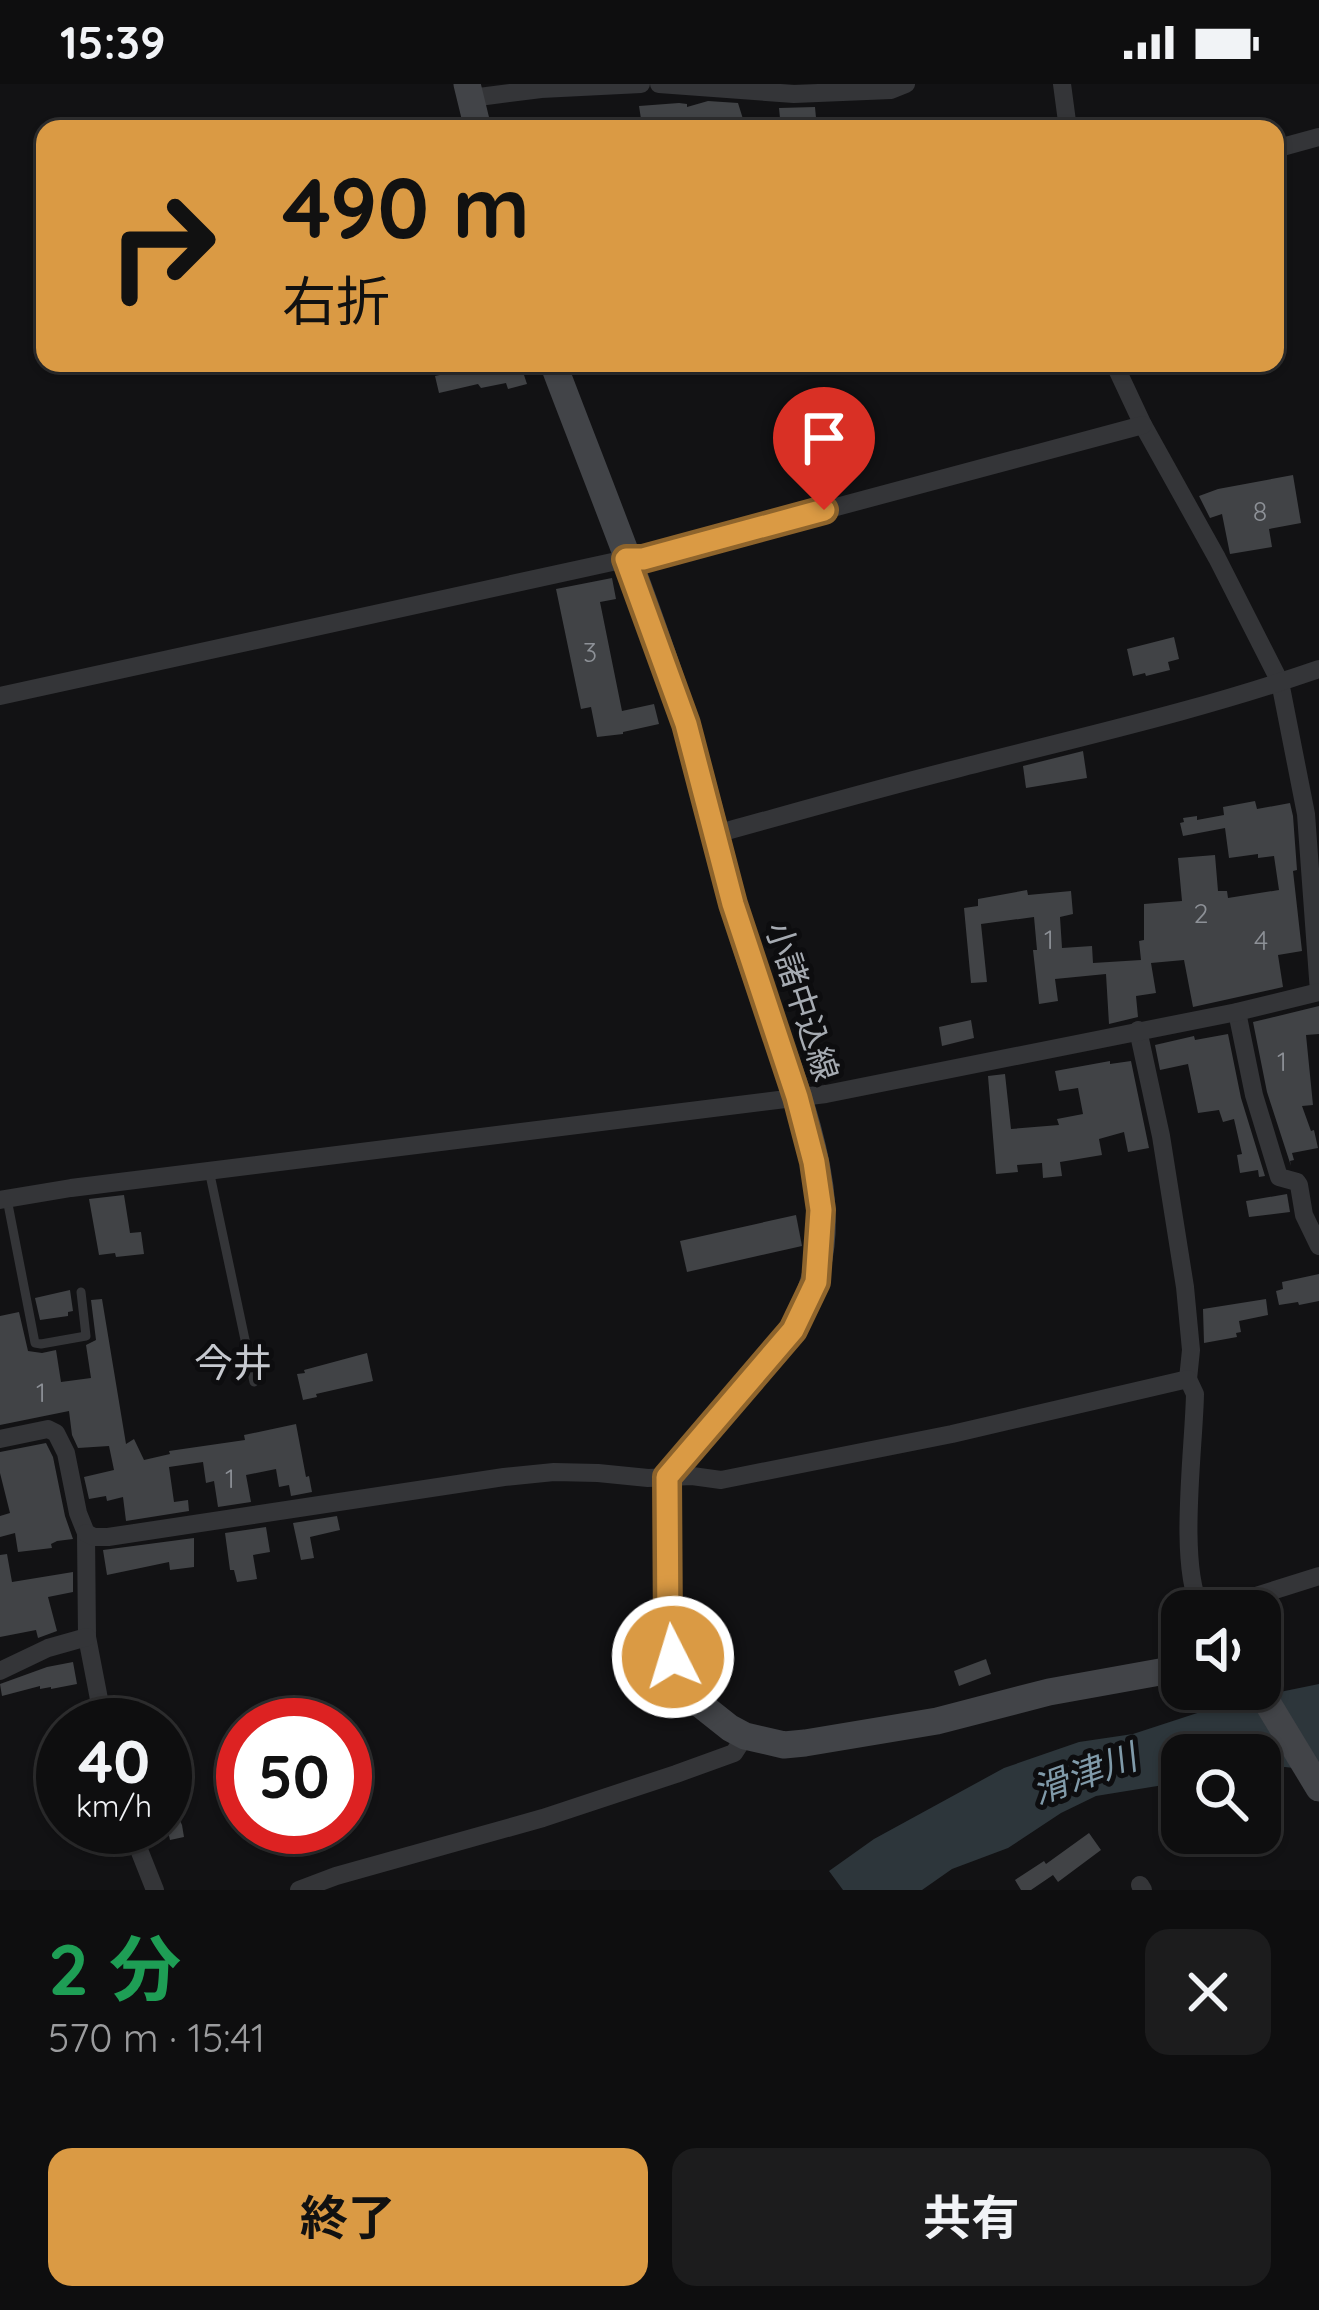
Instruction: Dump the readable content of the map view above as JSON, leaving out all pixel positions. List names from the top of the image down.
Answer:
{
  "streets": {
    "main road": ["小諸中込線"]
  },
  "districts": ["今井"],
  "water": ["滑津川"],
  "house_numbers": [
    "8",
    "3",
    "2",
    "1",
    "4",
    "1",
    "1",
    "1"
  ],
  "page": {
    "status": "15:39",
    "turn": ["490 m", "右折"],
    "speed": "40 km/h",
    "limit": "50",
    "heading": ["2 分", "570 m · 15:41"],
    "buttons": ["終了", "共有"]
  }
}
